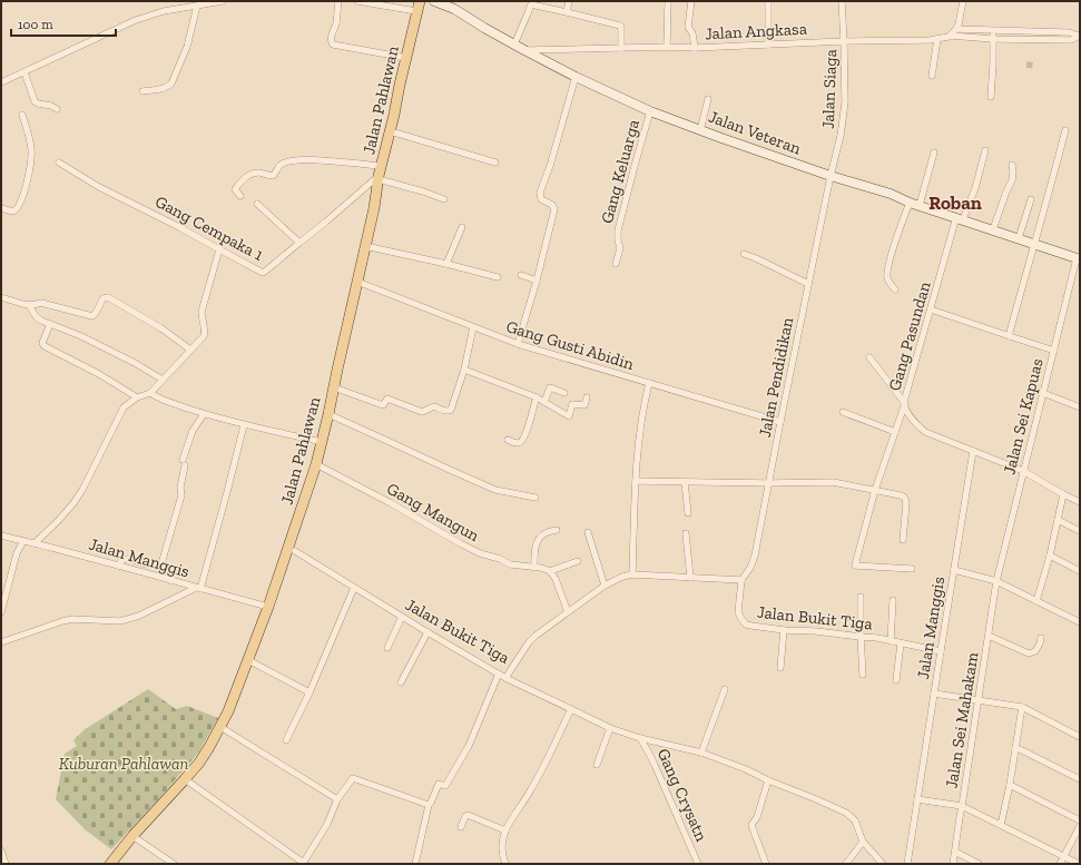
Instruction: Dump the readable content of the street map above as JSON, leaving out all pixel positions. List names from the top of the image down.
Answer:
{
  "streets": {
    "main road": ["Jalan Pahlawan"],
    "street": [
      "Jalan Angkasa",
      "Jalan Siaga",
      "Jalan Veteran",
      "Gang Keluarga",
      "Gang Cempaka 1",
      "Gang Pasundan",
      "Gang Gusti Abidin",
      "Jalan Pendidikan",
      "Jalan Sei Kapuas",
      "Gang Mangun",
      "Jalan Manggis",
      "Jalan Bukit Tiga",
      "Jalan Sei Mahakam",
      "Gang Crysatn"
    ]
  },
  "crossings": [
    ["Jalan Angkasa", "Jalan Siaga"],
    ["Jalan Angkasa", "Jalan Veteran"],
    ["Jalan Siaga", "Jalan Veteran"],
    ["Jalan Siaga", "Jalan Pendidikan"],
    ["Jalan Pahlawan", "Gang Cempaka 1"],
    ["Jalan Pahlawan", "Gang Gusti Abidin"],
    ["Jalan Pahlawan", "Gang Mangun"],
    ["Jalan Pahlawan", "Jalan Manggis"],
    ["Jalan Pahlawan", "Jalan Bukit Tiga"],
    ["Jalan Veteran", "Gang Keluarga"],
    ["Jalan Veteran", "Gang Pasundan"],
    ["Jalan Veteran", "Jalan Pendidikan"],
    ["Jalan Veteran", "Jalan Sei Kapuas"],
    ["Gang Pasundan", "Jalan Manggis"],
    ["Gang Gusti Abidin", "Jalan Pendidikan"],
    ["Jalan Pendidikan", "Jalan Bukit Tiga"],
    ["Jalan Sei Kapuas", "Jalan Sei Mahakam"],
    ["Jalan Manggis", "Jalan Bukit Tiga"]
  ],
  "districts": ["Roban"],
  "parks": ["Kuburan Pahlawan"],
  "scale_bar": "100 m"
}
